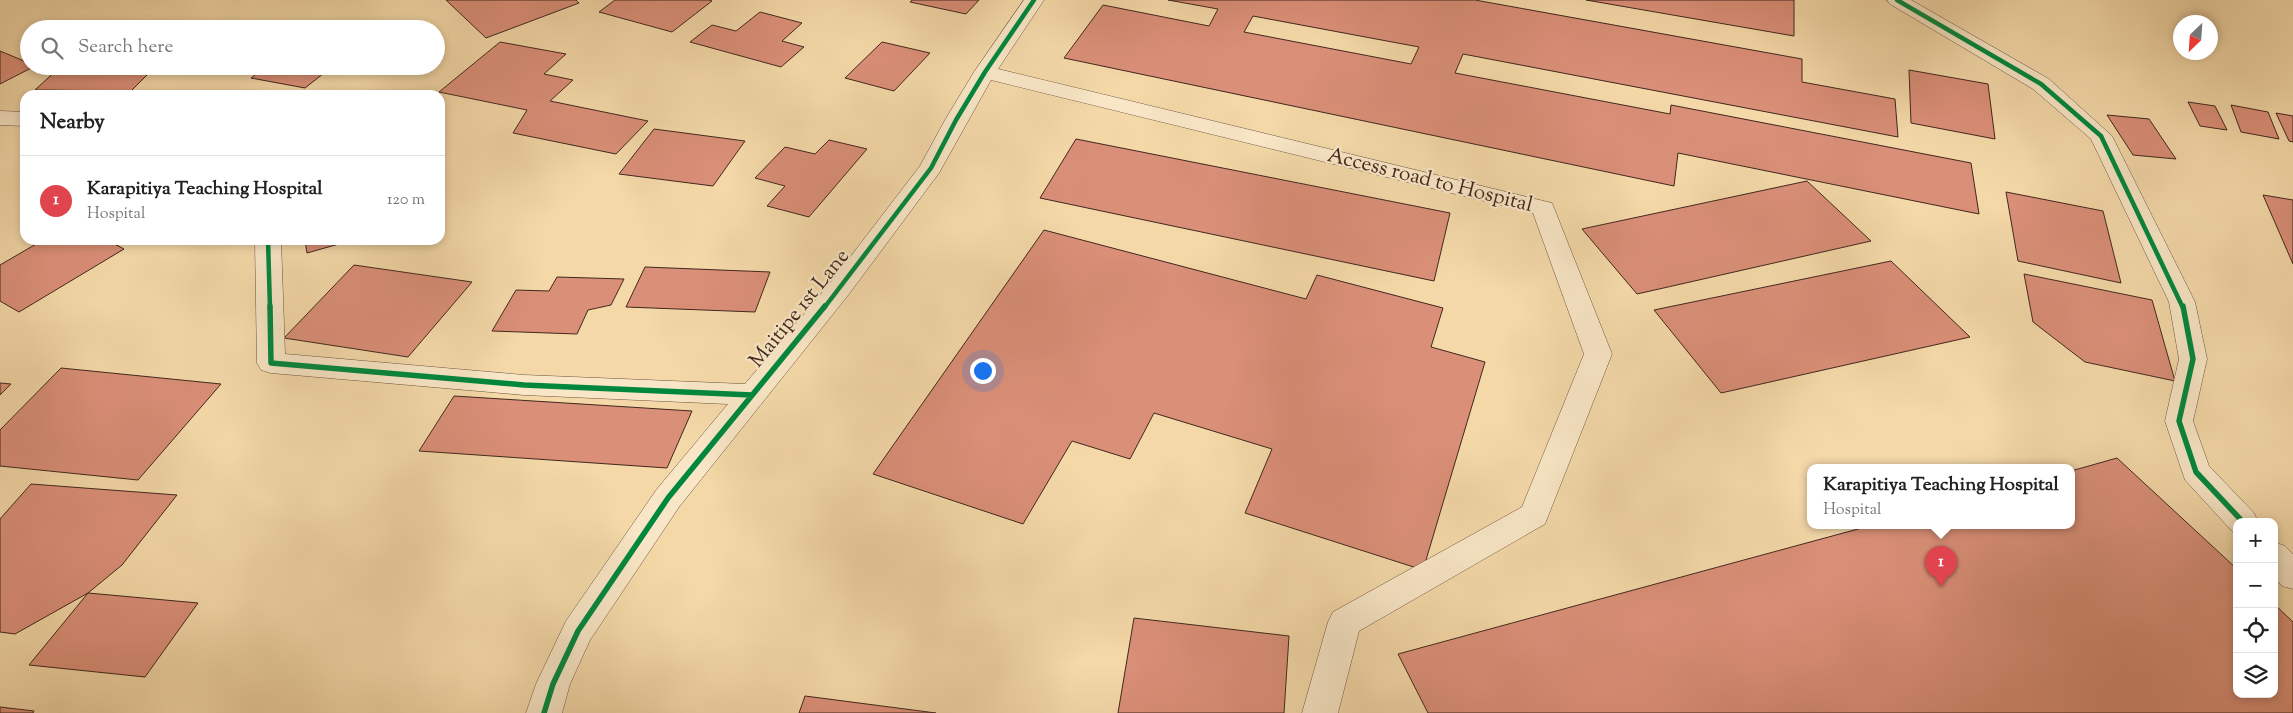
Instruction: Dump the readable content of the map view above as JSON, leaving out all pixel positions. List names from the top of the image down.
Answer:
{
  "streets": {
    "street": ["Access road to Hospital", "Maitipe 1st Lane"]
  },
  "crossings": [
    ["Access road to Hospital", "Maitipe 1st Lane"]
  ],
  "north": "bottom left",
  "page": {
    "search": "Search here",
    "heading": "Nearby",
    "list": [
      {
        "mark": "1",
        "name": "Karapitiya Teaching Hospital",
        "note": "Hospital",
        "value": "120 m"
      }
    ],
    "popup": ["Karapitiya Teaching Hospital", "Hospital"],
    "map_buttons": ["+", "−"],
    "pins": "1"
  }
}
